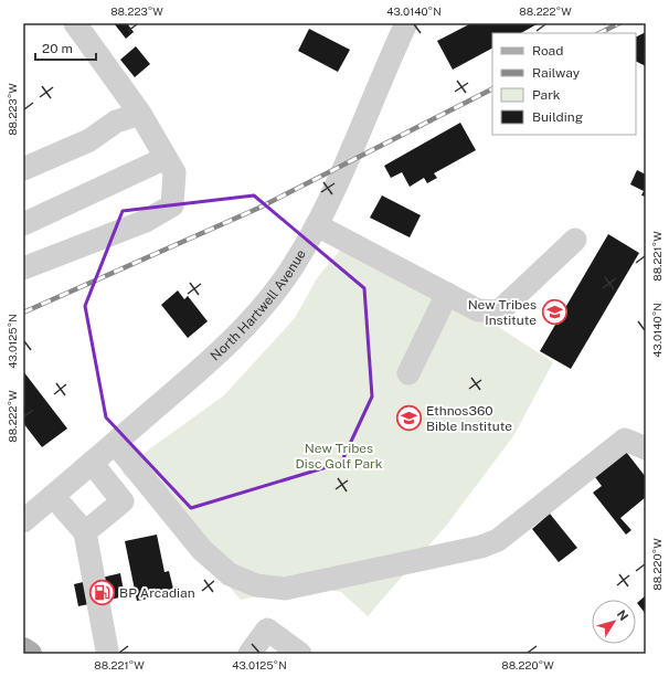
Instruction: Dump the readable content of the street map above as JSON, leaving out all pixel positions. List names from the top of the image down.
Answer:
{
  "streets": {
    "street": ["North Hartwell Avenue"]
  },
  "parks": ["New Tribes Disc Golf Park"],
  "places": {
    "school or university": ["New Tribes Institute", "Ethnos360 Bible Institute"],
    "fuel station": ["BP Arcadian"]
  },
  "legend": [
    "Road",
    "Railway",
    "Park",
    "Building"
  ],
  "scale_bar": "20 m",
  "north": "top right",
  "coordinates": [
    "88.223°W",
    "43.0140°N",
    "88.222°W",
    "88.221°W",
    "43.0125°N",
    "88.220°W"
  ]
}
